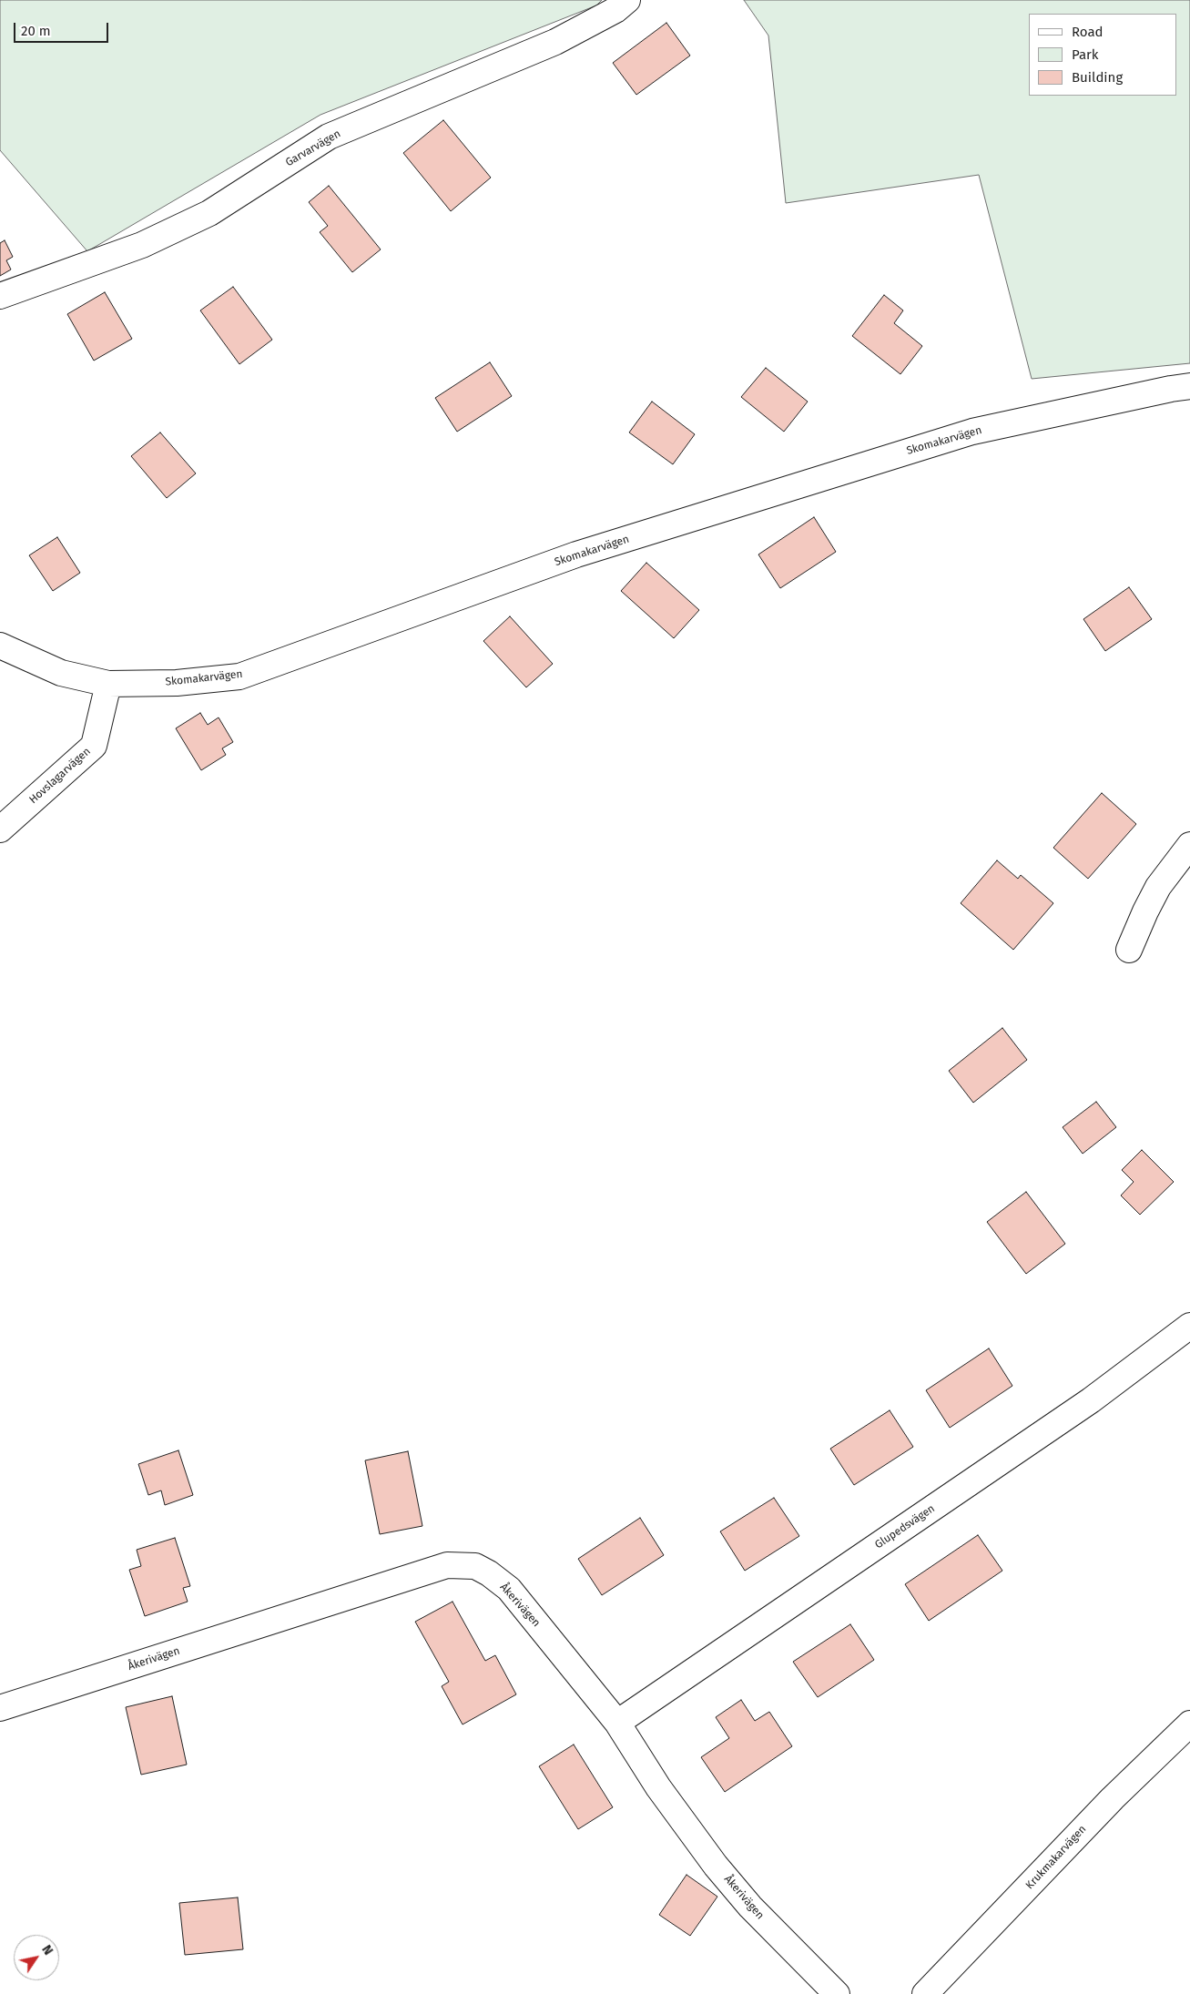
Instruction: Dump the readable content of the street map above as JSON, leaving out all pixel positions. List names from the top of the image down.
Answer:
{
  "streets": {
    "street": [
      "Garvarvägen",
      "Skomakarvägen",
      "Hovslagarvägen",
      "Glupedsvägen",
      "Åkerivägen",
      "Krukmakarvägen"
    ]
  },
  "crossings": [
    ["Skomakarvägen", "Hovslagarvägen"],
    ["Glupedsvägen", "Åkerivägen"]
  ],
  "legend": ["Road", "Park", "Building"],
  "scale_bar": "20 m",
  "north": "top right"
}
